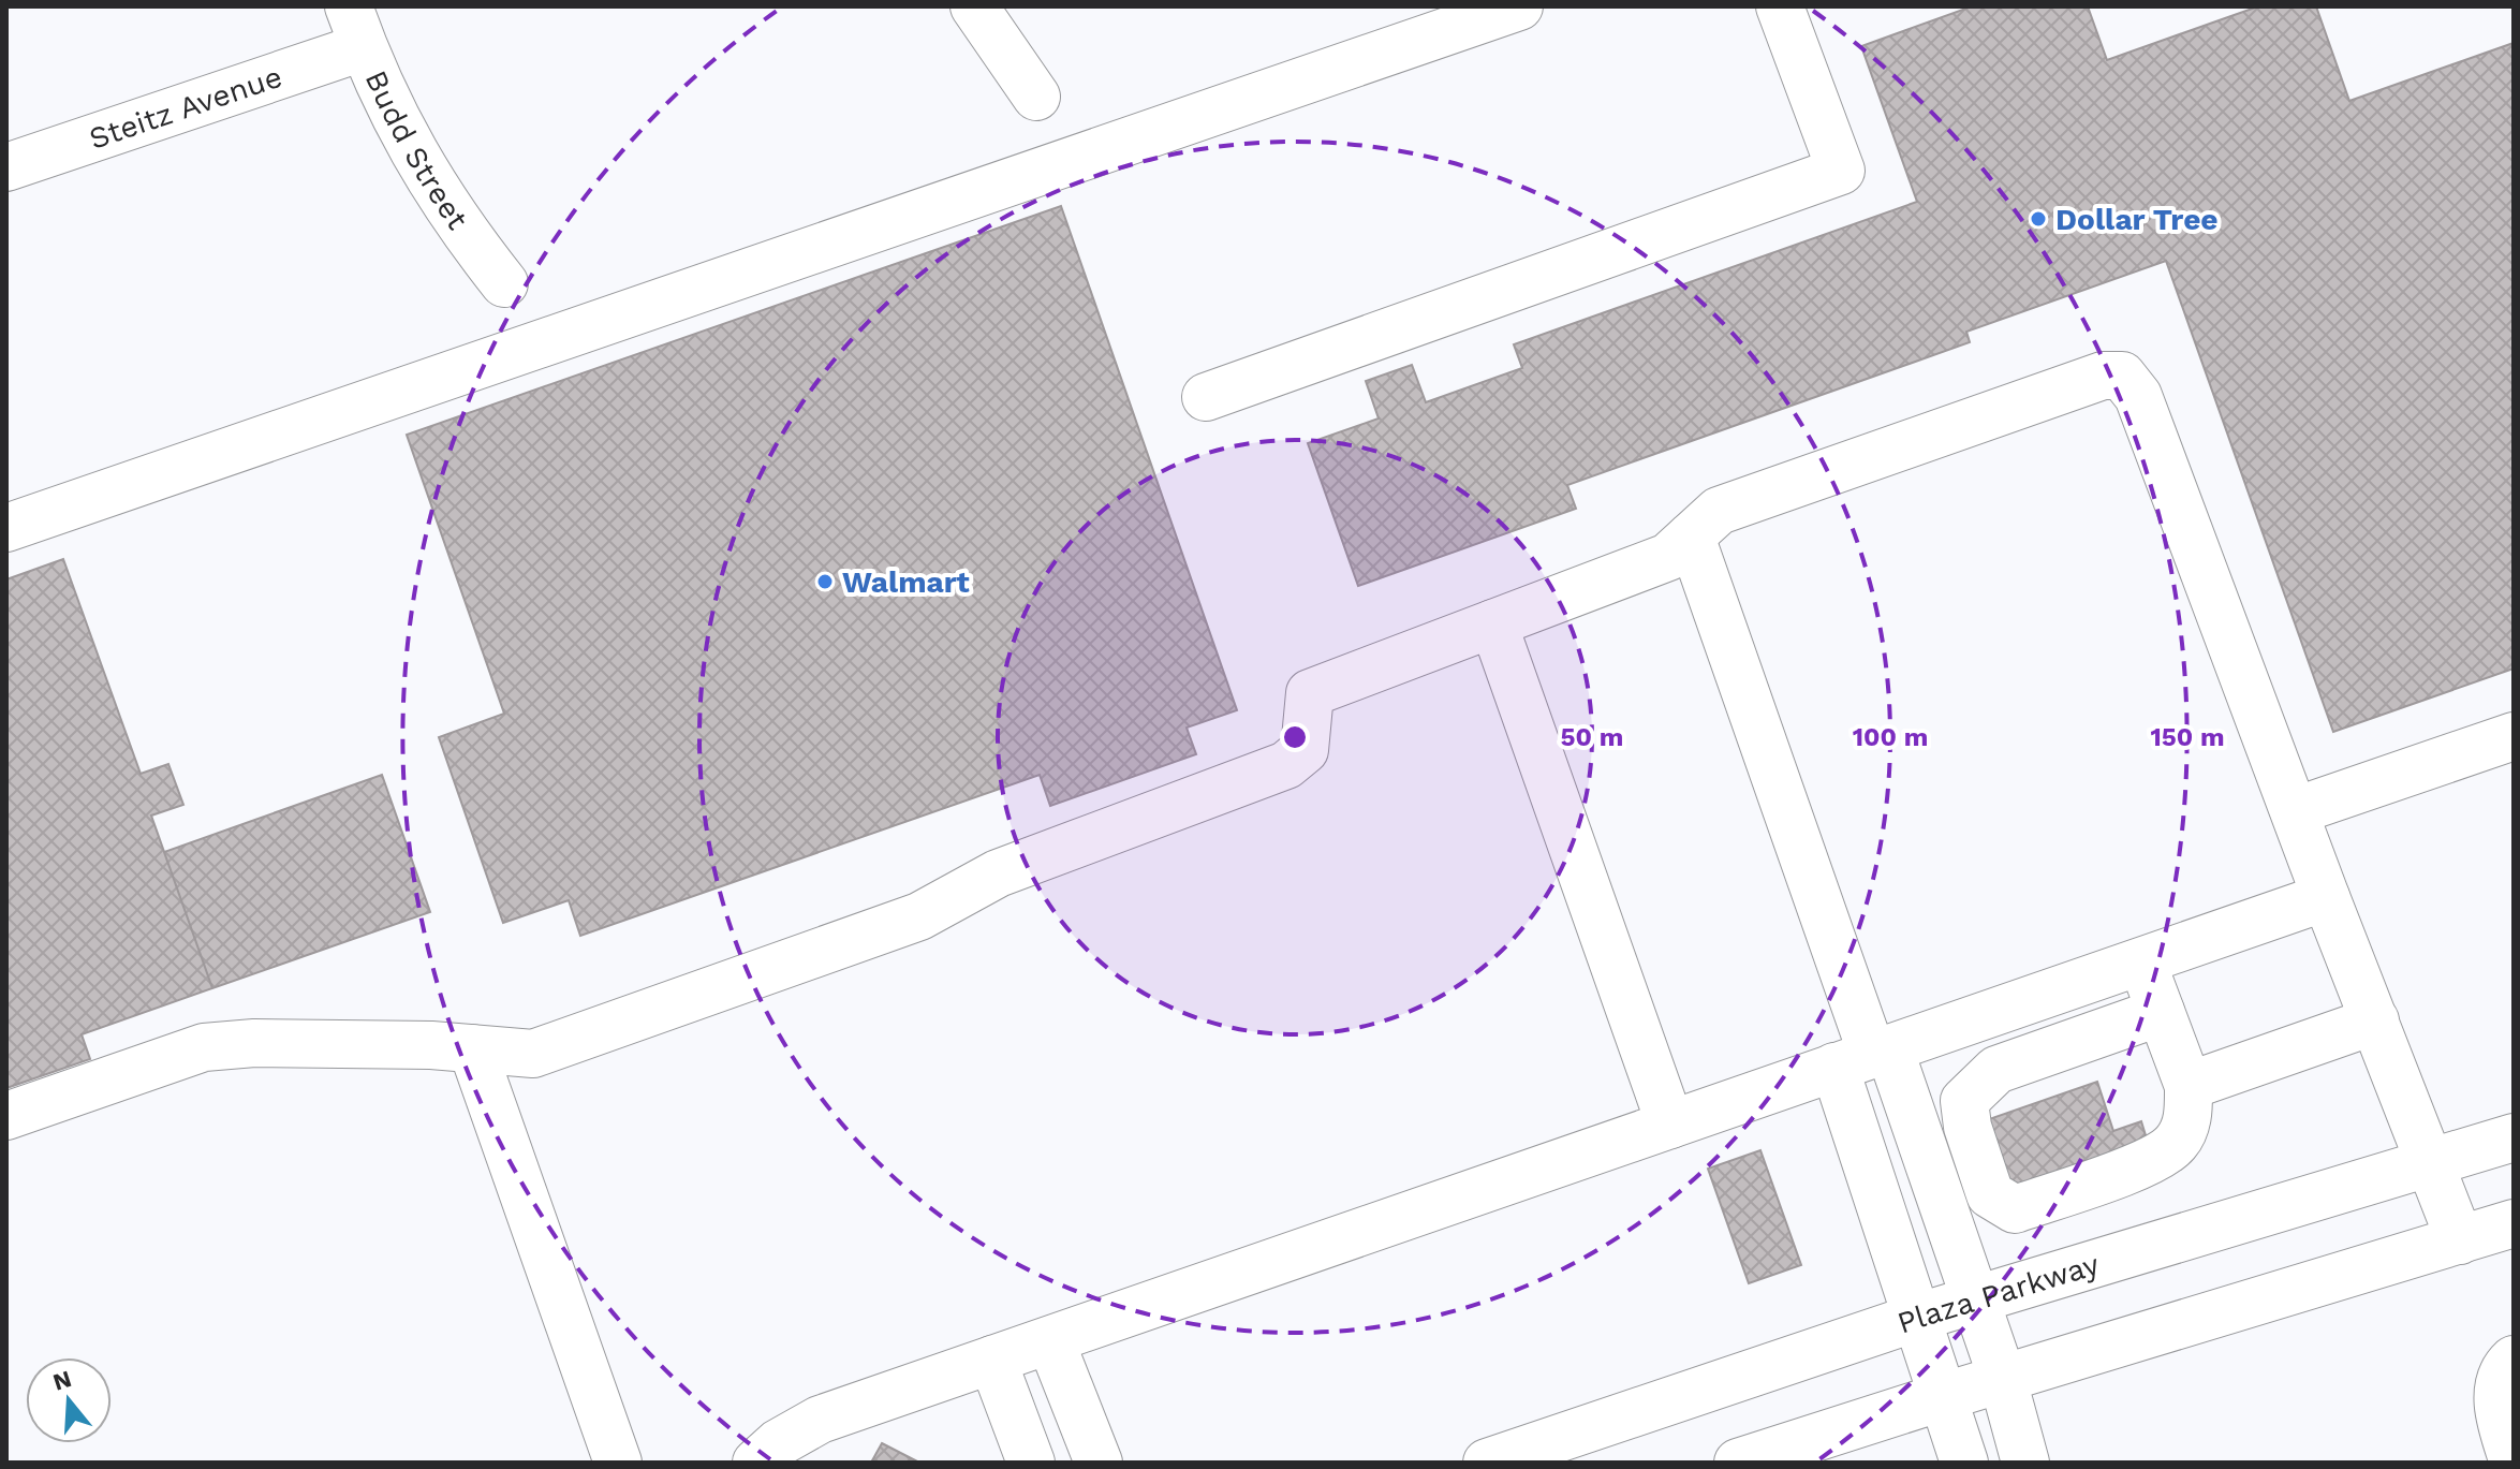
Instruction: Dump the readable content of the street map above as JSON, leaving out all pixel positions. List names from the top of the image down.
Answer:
{
  "streets": {
    "street": ["Steitz Avenue", "Budd Street", "Plaza Parkway"]
  },
  "crossings": [
    ["Steitz Avenue", "Budd Street"]
  ],
  "places": ["Dollar Tree", "Walmart"],
  "north": "top",
  "rings": ["50 m", "100 m", "150 m"]
}
